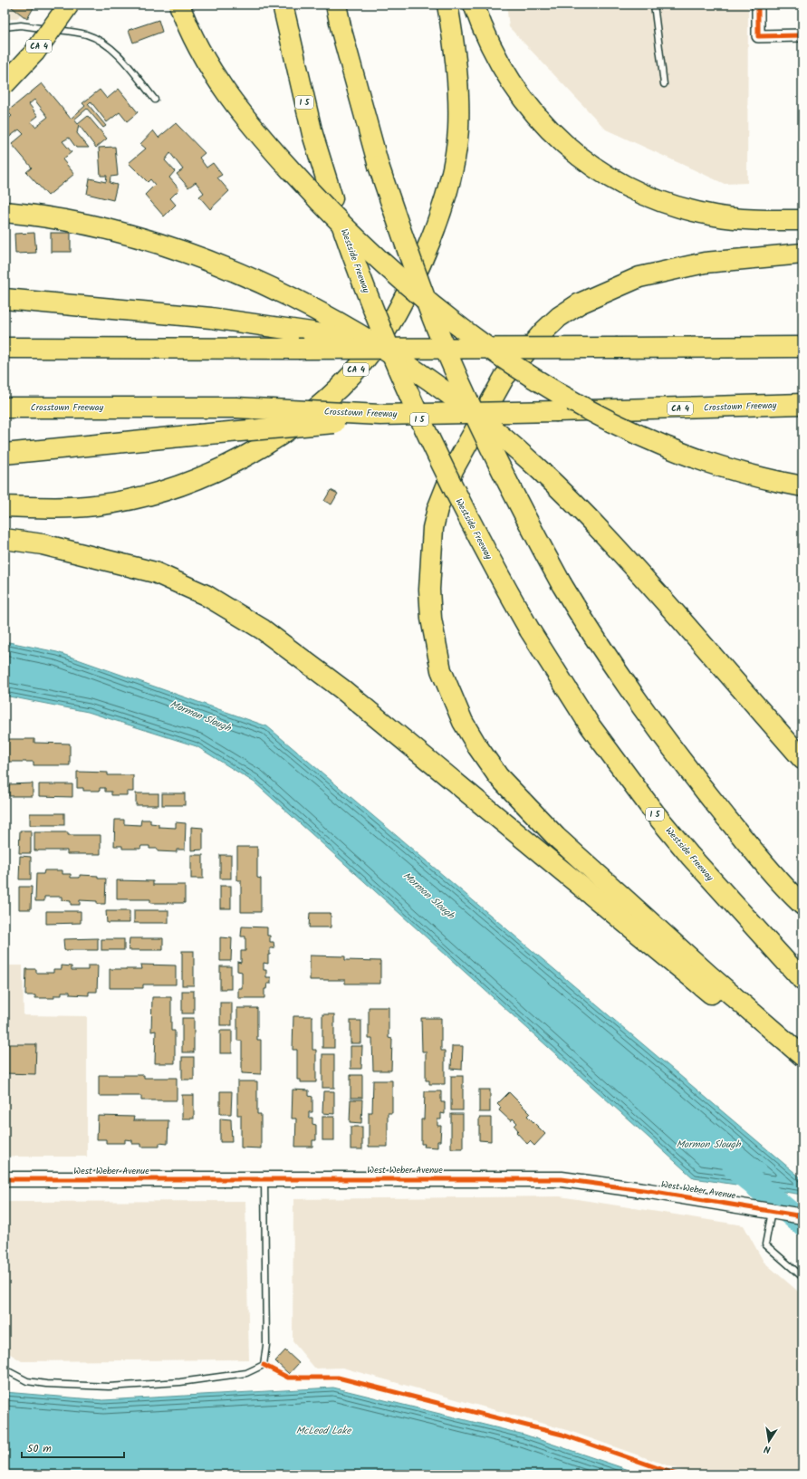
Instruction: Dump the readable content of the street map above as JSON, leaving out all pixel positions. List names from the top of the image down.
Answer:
{
  "streets": {
    "highway": [
      "CA 4",
      "I 5",
      "Westside Freeway",
      "Crosstown Freeway"
    ],
    "street": ["West Weber Avenue"]
  },
  "water": ["Mormon Slough", "McLeod Lake"],
  "scale_bar": "50 m",
  "north": "bottom"
}
